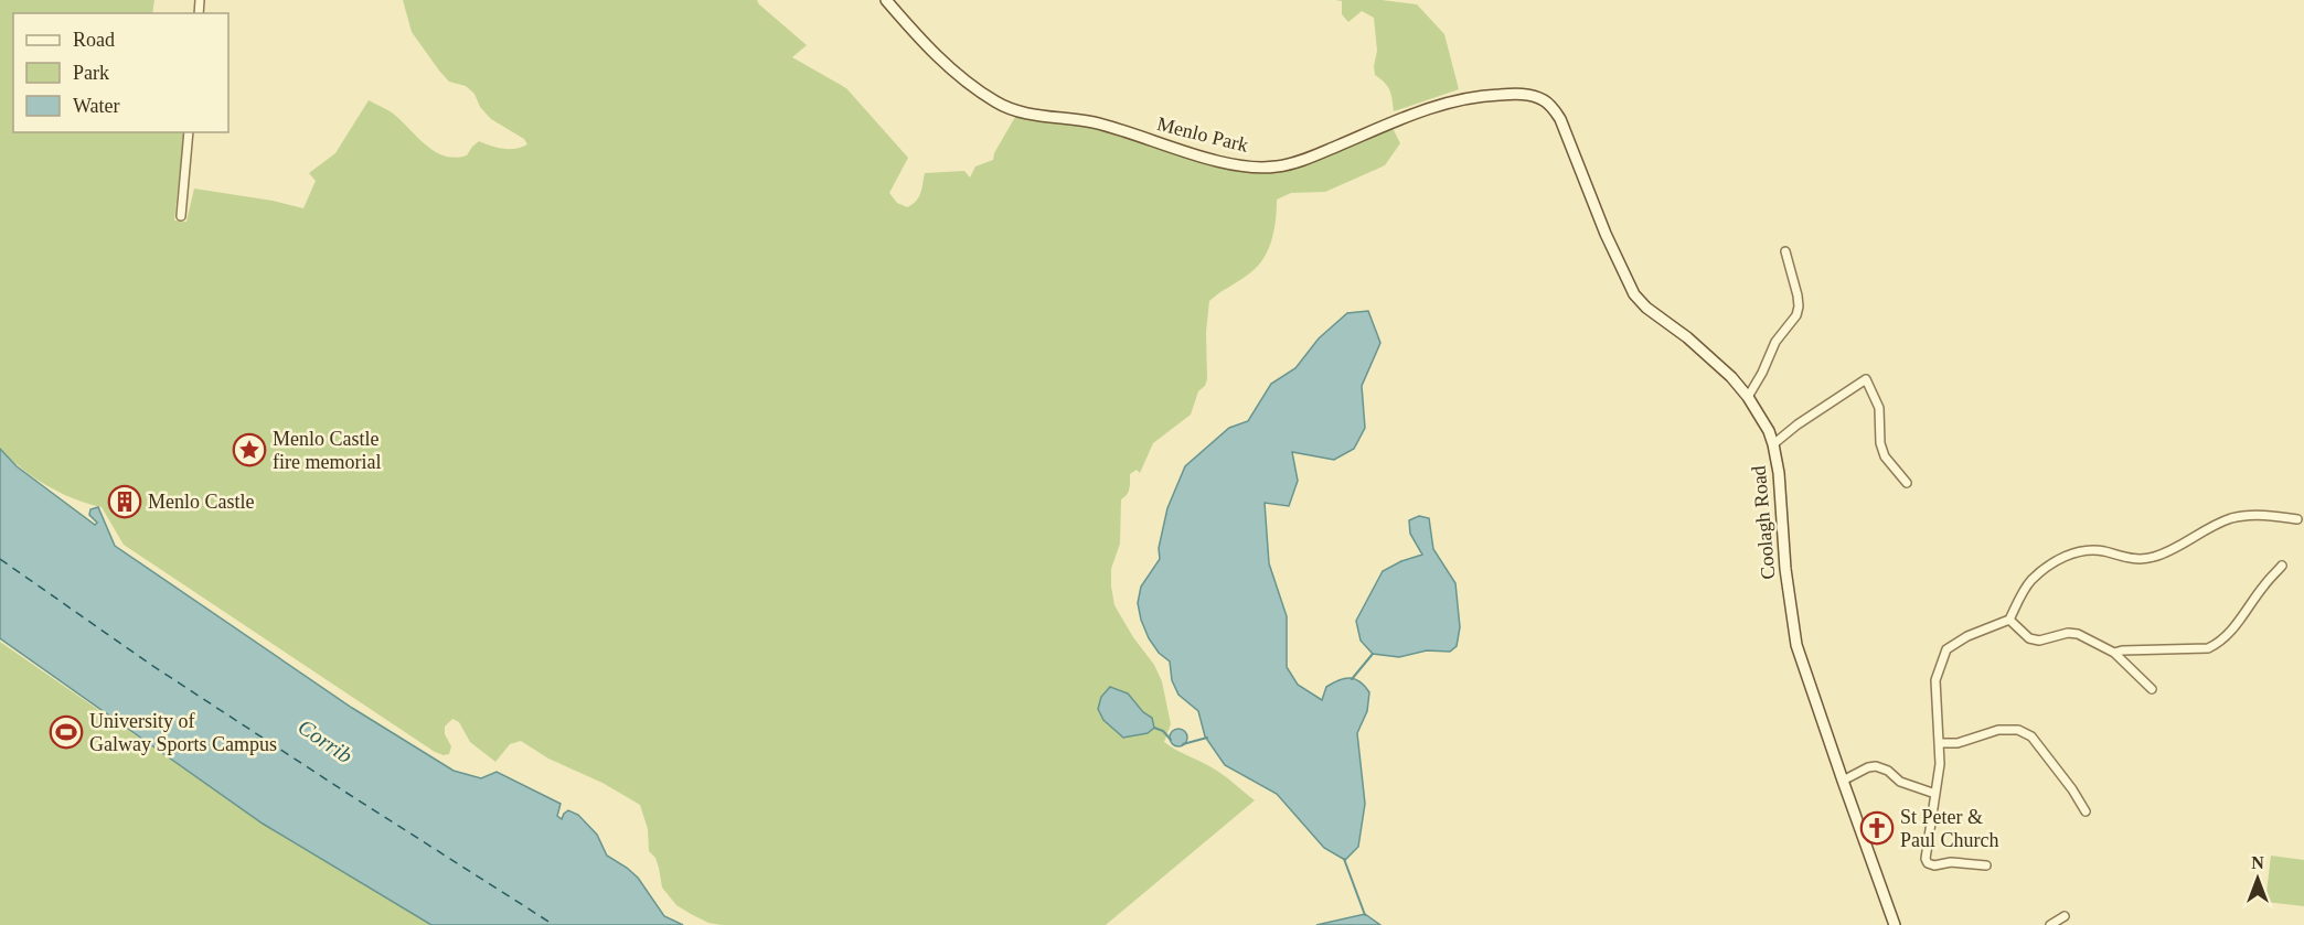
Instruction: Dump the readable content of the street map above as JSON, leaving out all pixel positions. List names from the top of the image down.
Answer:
{
  "streets": {
    "street": ["Menlo Park", "Coolagh Road"]
  },
  "crossings": [
    ["Menlo Park", "Coolagh Road"]
  ],
  "water": ["Corrib"],
  "places": {
    "place": ["Menlo Castle fire memorial"],
    "building": ["Menlo Castle"],
    "sports": ["University of Galway Sports Campus"],
    "church": ["St Peter & Paul Church"]
  },
  "legend": ["Road", "Park", "Water"],
  "north": "top"
}
